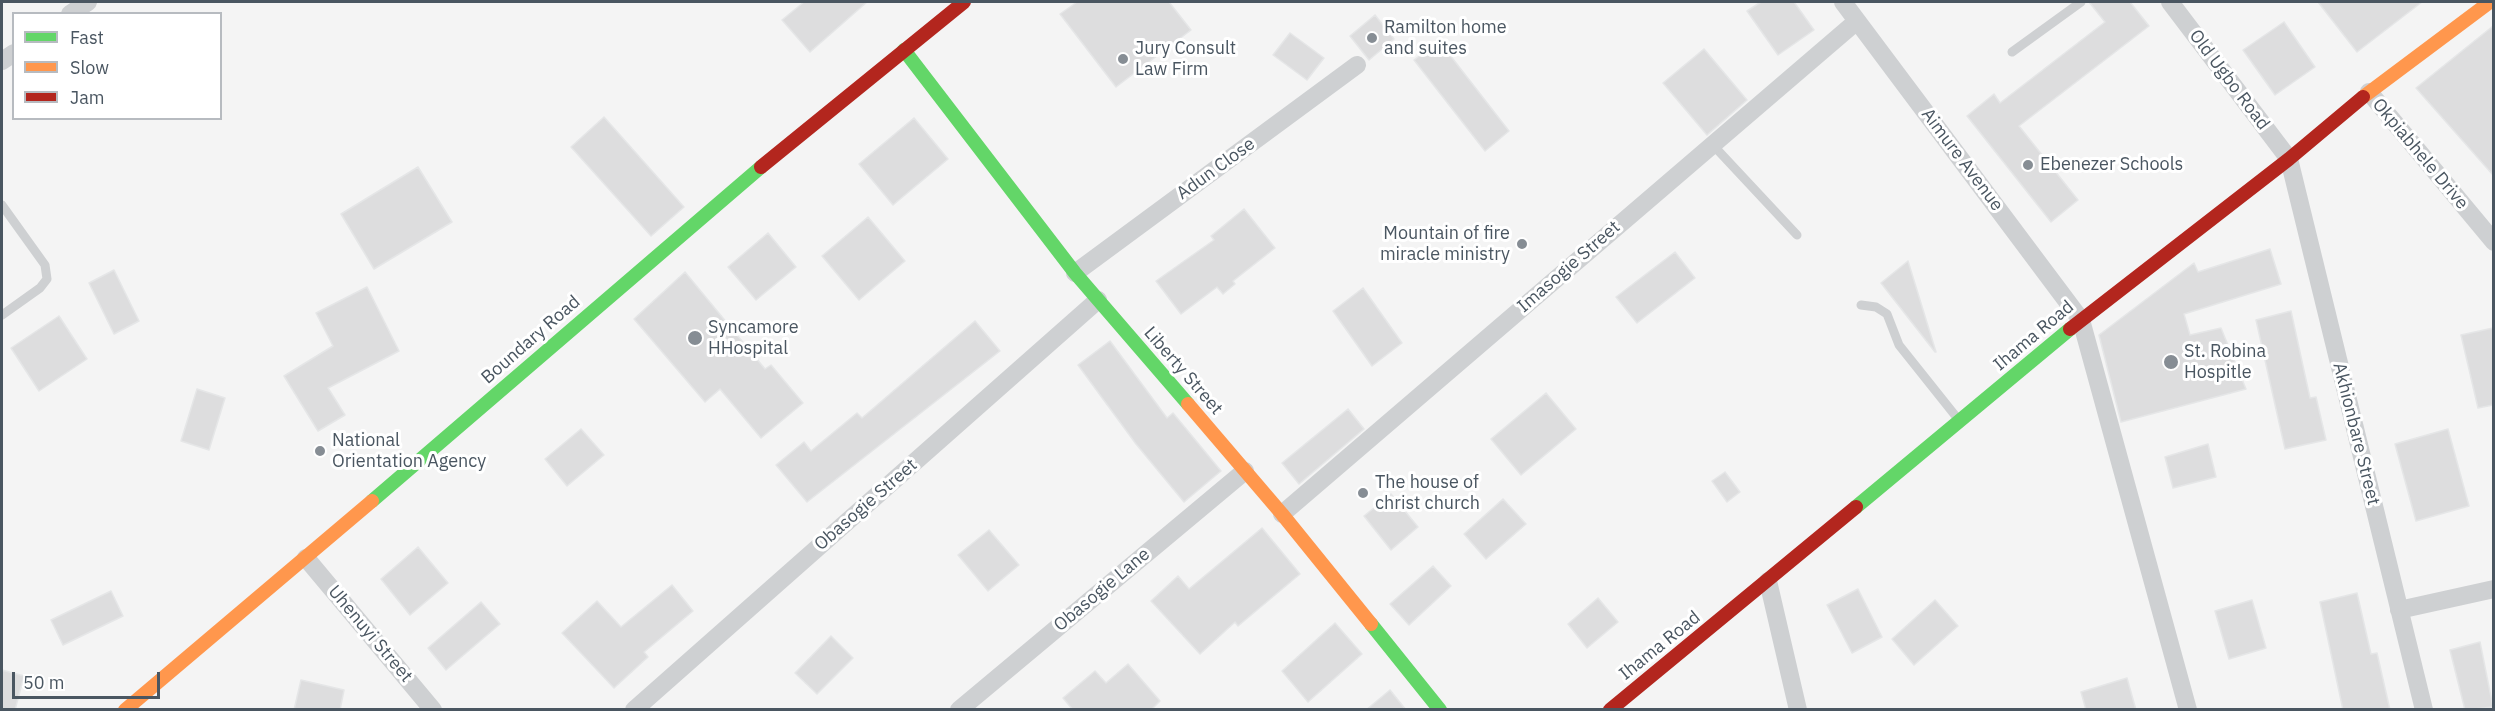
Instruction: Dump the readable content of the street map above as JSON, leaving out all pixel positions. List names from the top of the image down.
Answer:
{
  "streets": {
    "street": [
      "Old Ugbo Road",
      "Okpiabhele Drive",
      "Aimure Avenue",
      "Adun Close",
      "Imasogie Street",
      "Ihama Road",
      "Boundary Road",
      "Liberty Street",
      "Akhionbare Street",
      "Obasogie Street",
      "Obasogie Lane",
      "Uhenuyi Street"
    ]
  },
  "crossings": [
    ["Old Ugbo Road", "Ihama Road"],
    ["Old Ugbo Road", "Akhionbare Street"],
    ["Okpiabhele Drive", "Ihama Road"],
    ["Aimure Avenue", "Imasogie Street"],
    ["Aimure Avenue", "Ihama Road"],
    ["Adun Close", "Liberty Street"],
    ["Imasogie Street", "Liberty Street"],
    ["Ihama Road", "Akhionbare Street"],
    ["Boundary Road", "Liberty Street"],
    ["Boundary Road", "Uhenuyi Street"],
    ["Liberty Street", "Obasogie Street"],
    ["Liberty Street", "Obasogie Lane"]
  ],
  "places": [
    "Ramilton home and suites",
    "Jury Consult Law Firm",
    "Ebenezer Schools",
    "Mountain of fire miracle ministry",
    "Syncamore HHospital",
    "St. Robina Hospitle",
    "National Orientation Agency",
    "The house of christ church"
  ],
  "legend": ["Fast", "Slow", "Jam"],
  "scale_bar": "50 m"
}
